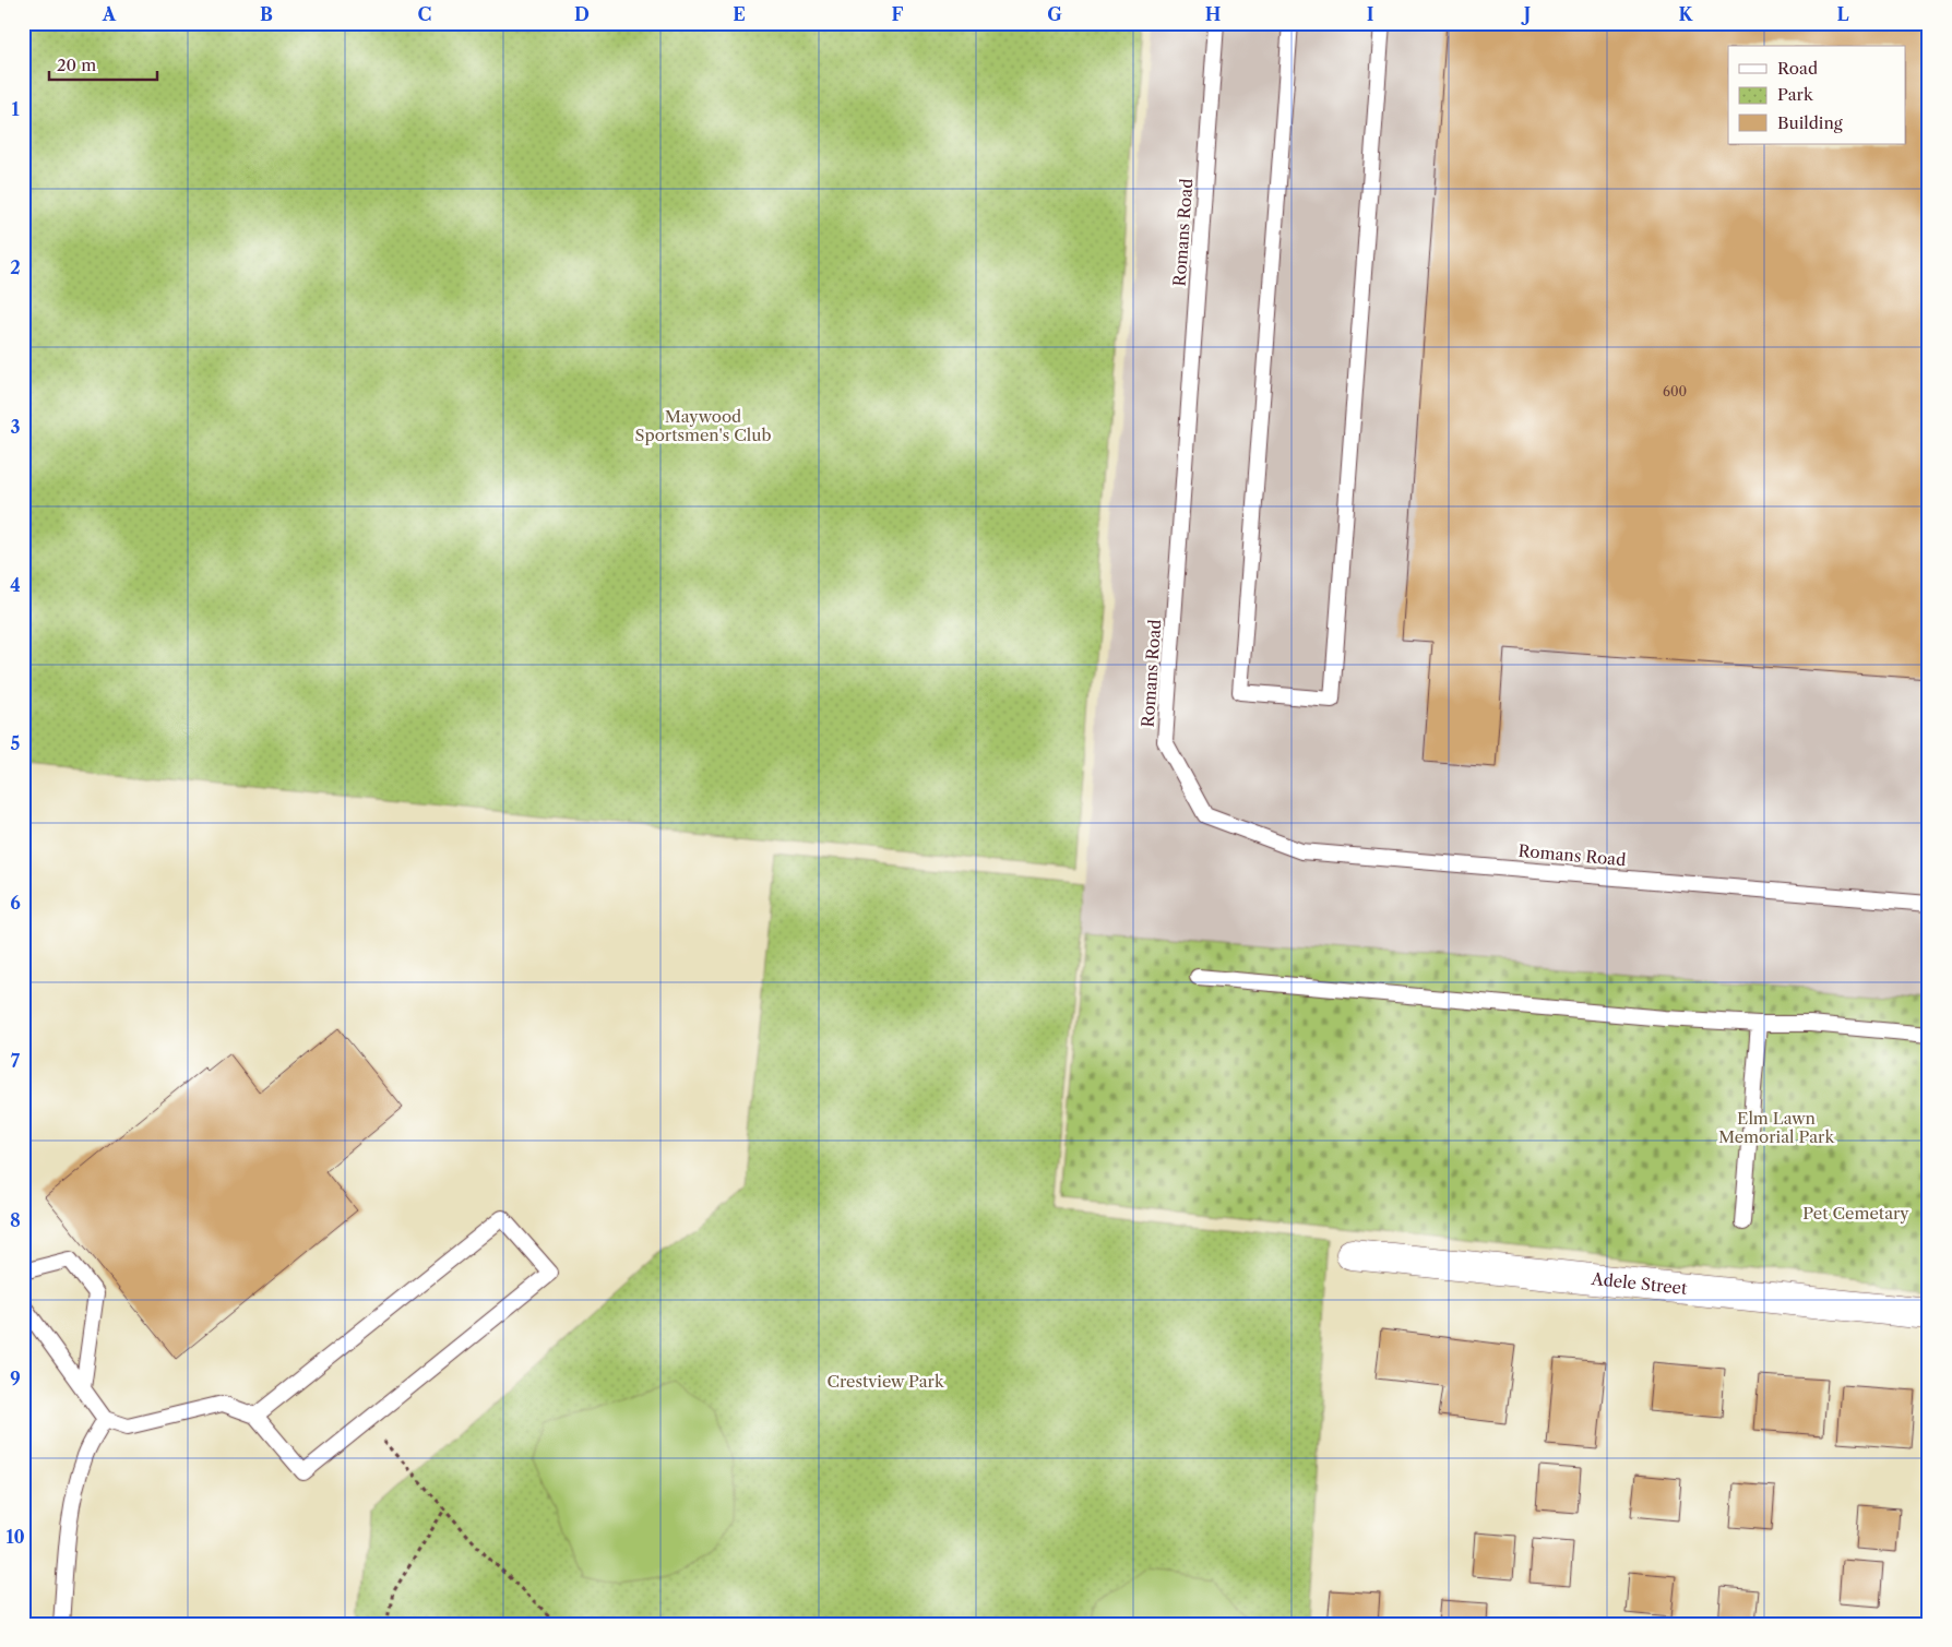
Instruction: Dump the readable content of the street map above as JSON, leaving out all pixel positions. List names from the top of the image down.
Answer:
{
  "streets": {
    "street": ["Adele Street"],
    "lane": ["Romans Road"]
  },
  "parks": [
    "Maywood Sportsmen's Club",
    "Elm Lawn Memorial Park",
    "Pet Cemetary",
    "Crestview Park"
  ],
  "house_numbers": ["600"],
  "legend": ["Road", "Park", "Building"],
  "scale_bar": "20 m",
  "grid": {
    "columns": [
      "A",
      "B",
      "C",
      "D",
      "E",
      "F",
      "G",
      "H",
      "I",
      "J",
      "K",
      "L"
    ],
    "rows": [
      "1",
      "2",
      "3",
      "4",
      "5",
      "6",
      "7",
      "8",
      "9",
      "10"
    ]
  }
}
